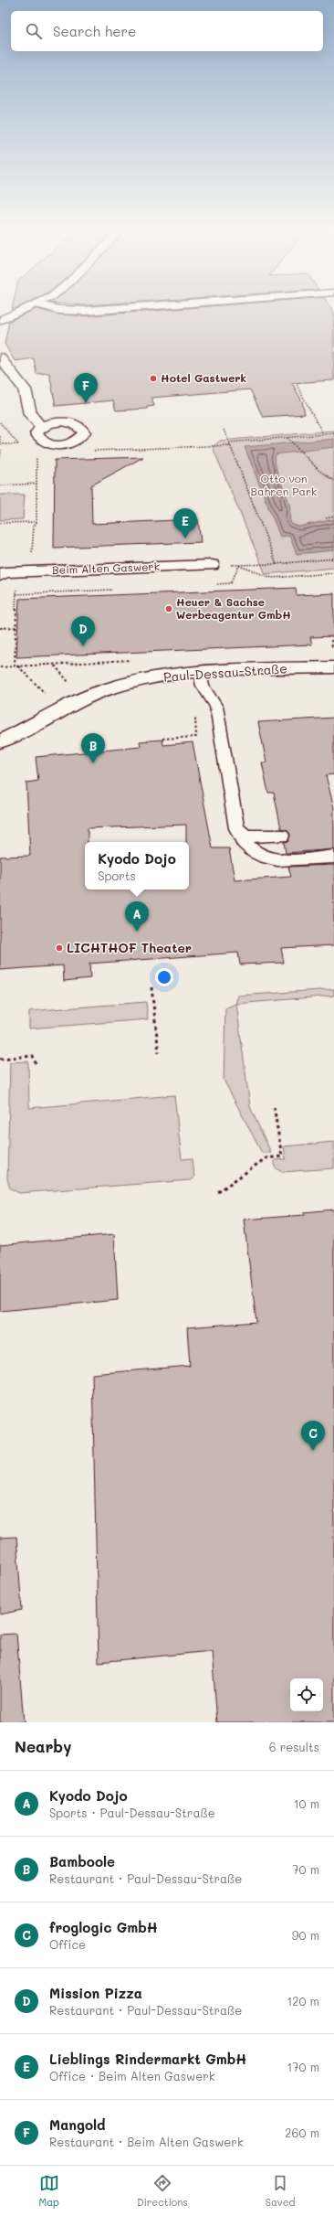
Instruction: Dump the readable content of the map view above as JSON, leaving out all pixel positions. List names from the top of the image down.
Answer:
{
  "streets": {
    "street": ["Beim Alten Gaswerk", "Paul-Dessau-Straße"]
  },
  "parks": ["Otto von Bahren Park"],
  "places": ["Hotel Gastwerk", "Heuer & Sachse Werbeagentur GmbH", "LICHTHOF Theater"],
  "page": {
    "search": "Search here",
    "pins": [
      "F",
      "E",
      "D",
      "B",
      "A",
      "C"
    ],
    "popup": ["Kyodo Dojo", "Sports"],
    "heading": ["Nearby", "6 results"],
    "list": [
      {
        "mark": "A",
        "name": "Kyodo Dojo",
        "note": "Sports · Paul-Dessau-Straße",
        "value": "10 m"
      },
      {
        "mark": "B",
        "name": "Bamboole",
        "note": "Restaurant · Paul-Dessau-Straße",
        "value": "70 m"
      },
      {
        "mark": "C",
        "name": "froglogic GmbH",
        "note": "Office",
        "value": "90 m"
      },
      {
        "mark": "D",
        "name": "Mission Pizza",
        "note": "Restaurant · Paul-Dessau-Straße",
        "value": "120 m"
      },
      {
        "mark": "E",
        "name": "Lieblings Rindermarkt GmbH",
        "note": "Office · Beim Alten Gaswerk",
        "value": "170 m"
      },
      {
        "mark": "F",
        "name": "Mangold",
        "note": "Restaurant · Beim Alten Gaswerk",
        "value": "260 m"
      }
    ],
    "nav": ["Map", "Directions", "Saved"]
  }
}
